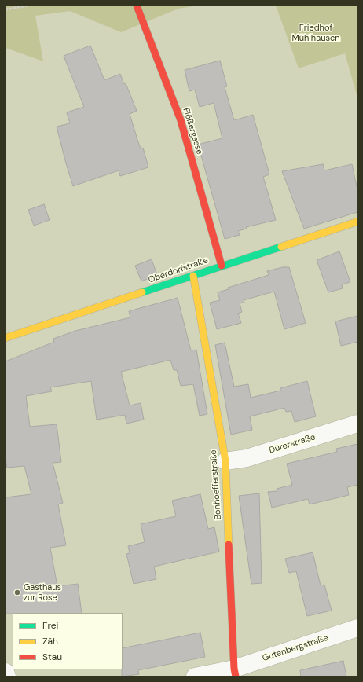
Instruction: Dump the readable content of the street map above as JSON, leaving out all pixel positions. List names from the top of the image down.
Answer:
{
  "streets": {
    "street": [
      "Flößergasse",
      "Oberdorfstraße",
      "Dürerstraße",
      "Bonhoefferstraße",
      "Gutenbergstraße"
    ]
  },
  "crossings": [
    ["Flößergasse", "Oberdorfstraße"],
    ["Oberdorfstraße", "Bonhoefferstraße"],
    ["Dürerstraße", "Bonhoefferstraße"],
    ["Bonhoefferstraße", "Gutenbergstraße"]
  ],
  "parks": ["Friedhof Mühlhausen"],
  "places": ["Gasthaus zur Rose"],
  "legend": ["Frei", "Zäh", "Stau"]
}
